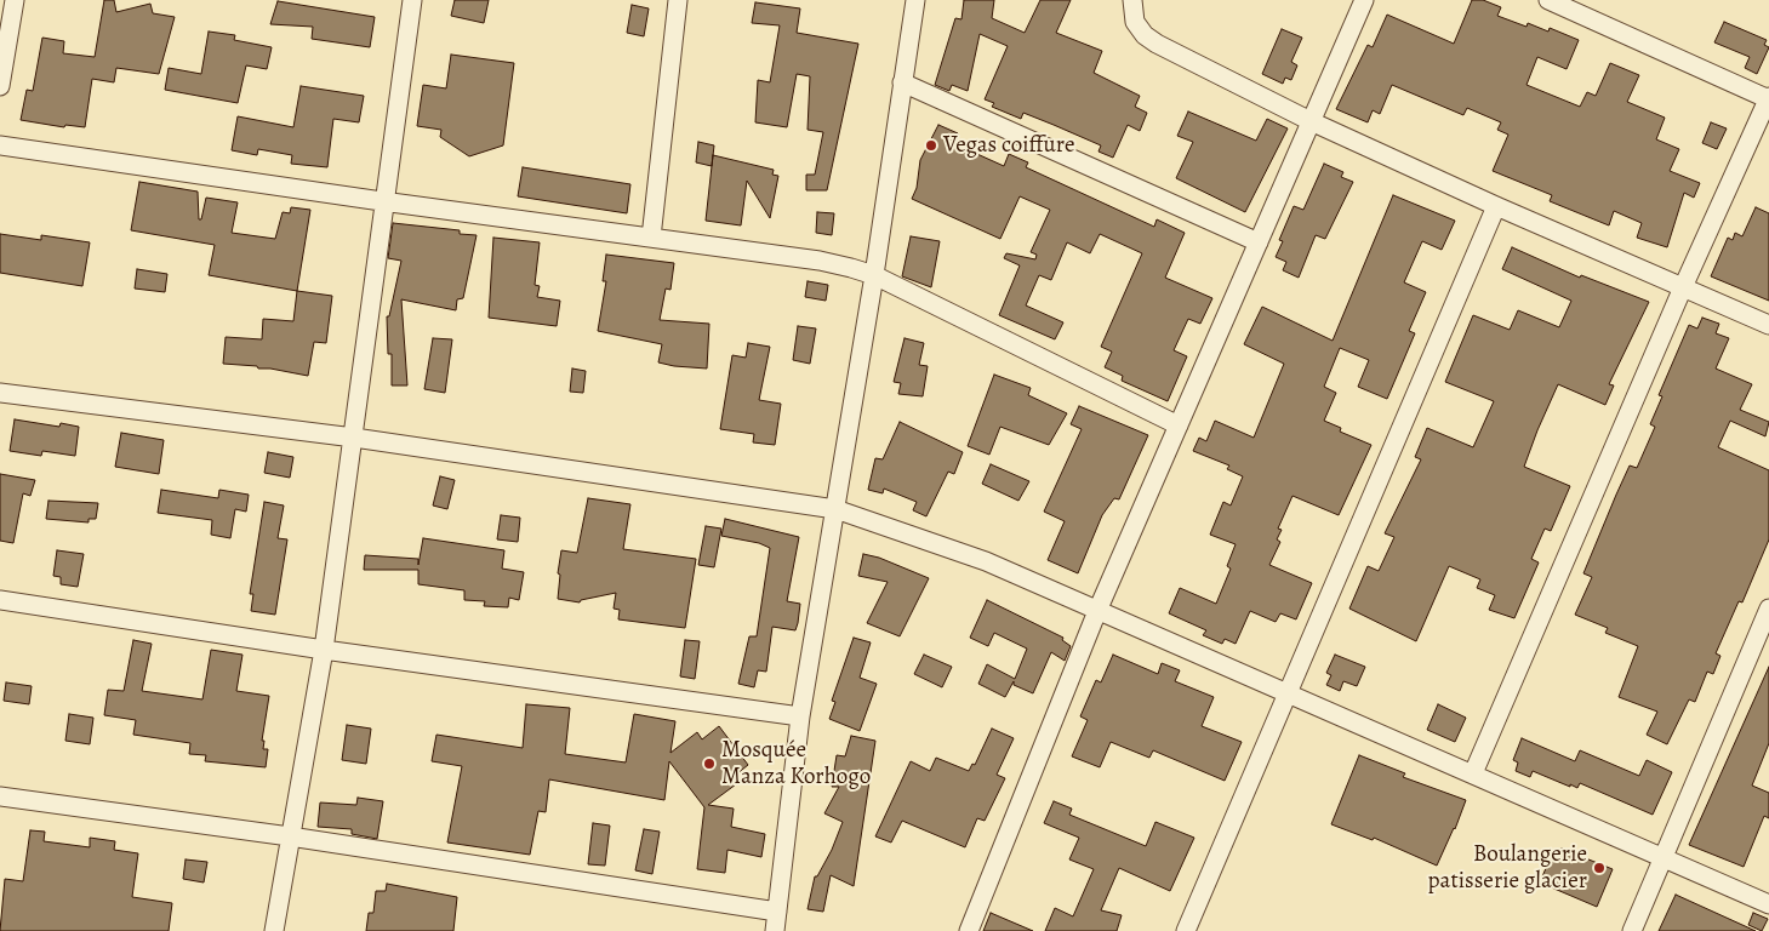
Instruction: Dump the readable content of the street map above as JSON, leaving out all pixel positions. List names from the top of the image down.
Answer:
{
  "places": ["Vegas coiffure", "Mosquée Manza Korhogo", "Boulangerie patisserie glacier"]
}
